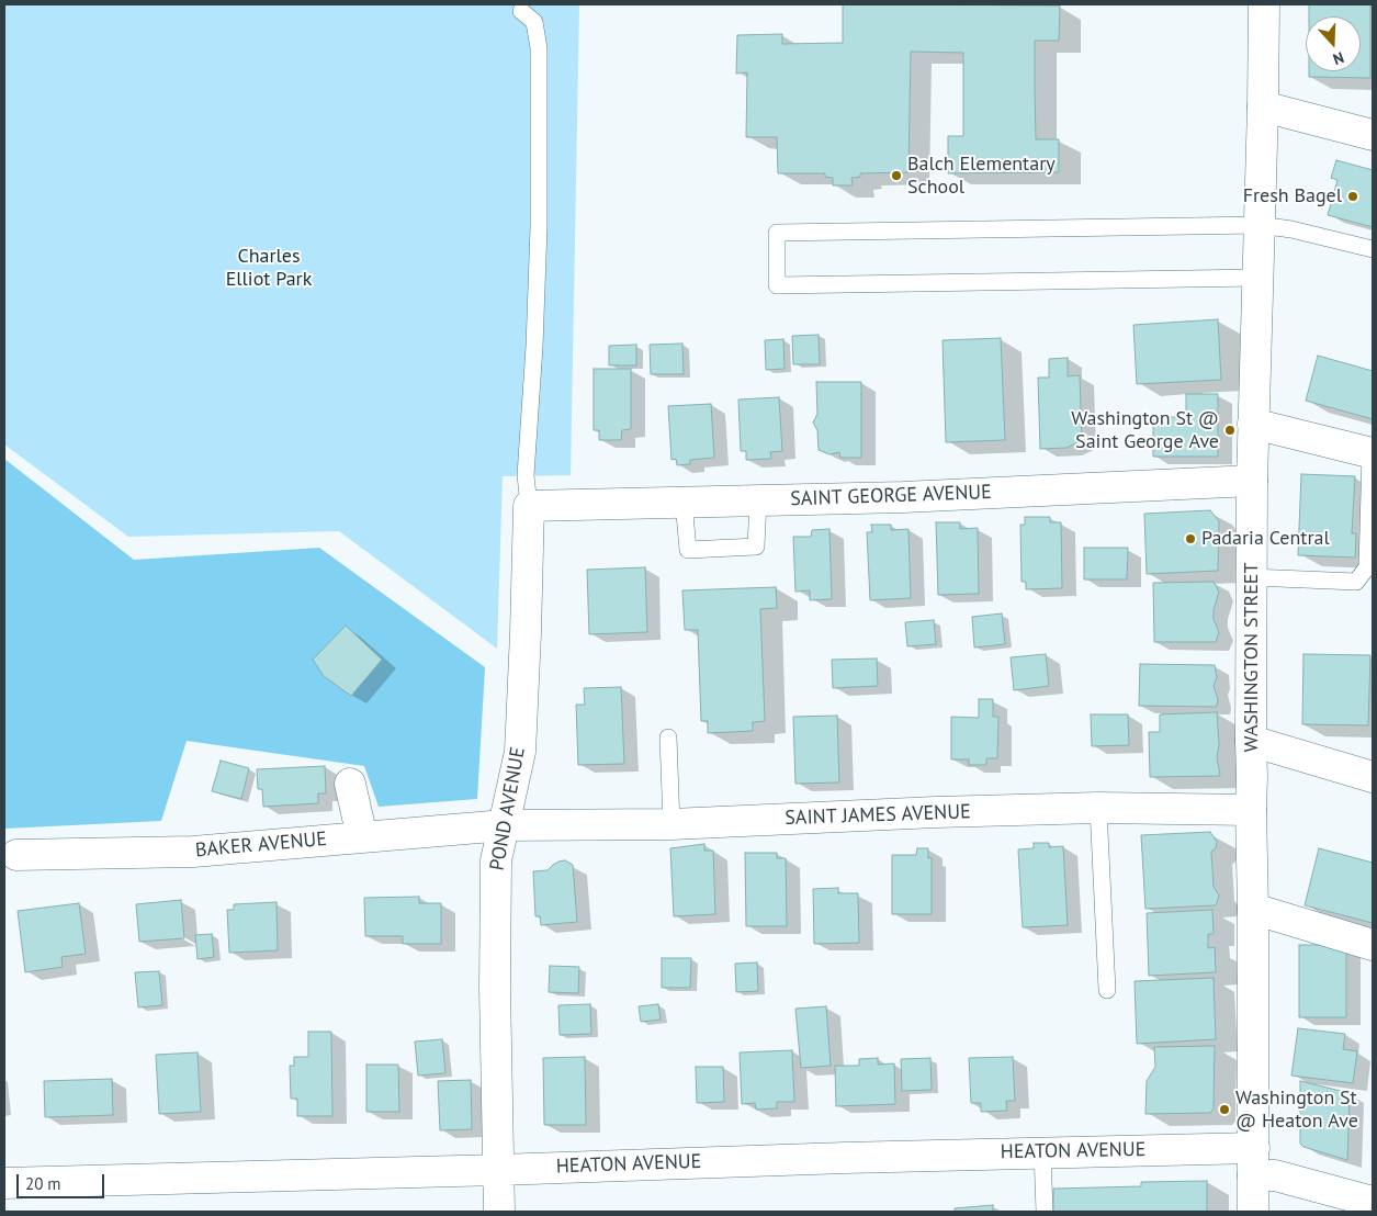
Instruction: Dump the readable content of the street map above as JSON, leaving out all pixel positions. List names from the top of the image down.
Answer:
{
  "streets": {
    "street": [
      "SAINT GEORGE AVENUE",
      "WASHINGTON STREET",
      "POND AVENUE",
      "SAINT JAMES AVENUE",
      "BAKER AVENUE",
      "HEATON AVENUE"
    ]
  },
  "crossings": [
    ["SAINT GEORGE AVENUE", "WASHINGTON STREET"],
    ["SAINT GEORGE AVENUE", "POND AVENUE"],
    ["WASHINGTON STREET", "SAINT JAMES AVENUE"],
    ["WASHINGTON STREET", "HEATON AVENUE"],
    ["POND AVENUE", "SAINT JAMES AVENUE"],
    ["POND AVENUE", "BAKER AVENUE"],
    ["POND AVENUE", "HEATON AVENUE"],
    ["SAINT JAMES AVENUE", "BAKER AVENUE"]
  ],
  "parks": ["Charles Elliot Park"],
  "places": [
    "Balch Elementary School",
    "Fresh Bagel",
    "Washington St @ Saint George Ave",
    "Padaria Central",
    "Washington St @ Heaton Ave"
  ],
  "scale_bar": "20 m",
  "north": "bottom"
}
